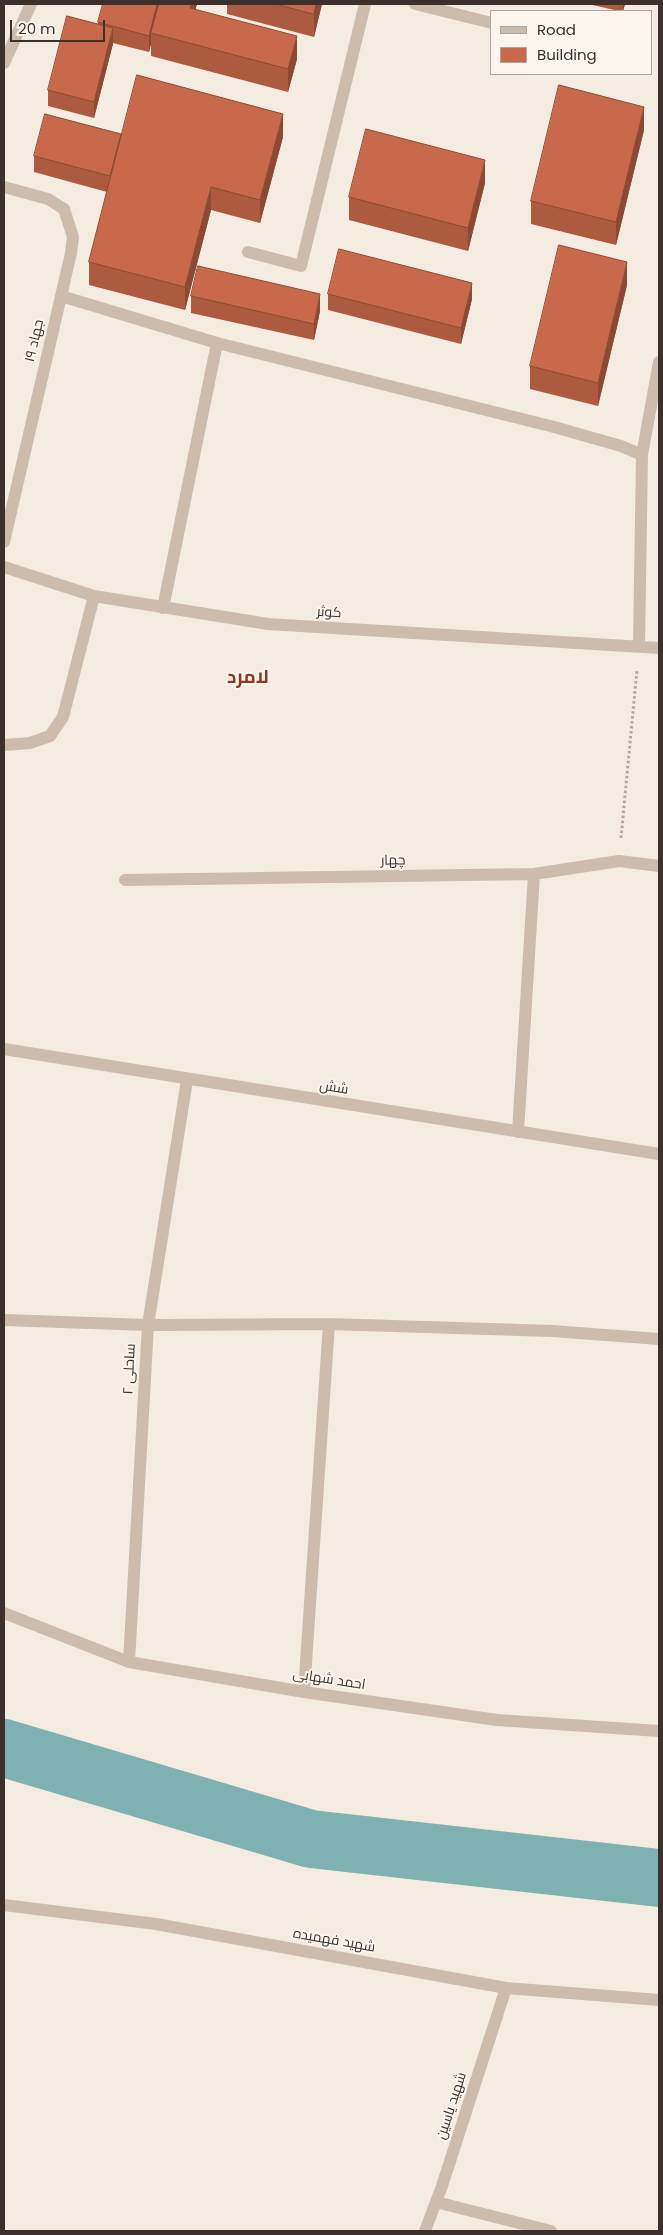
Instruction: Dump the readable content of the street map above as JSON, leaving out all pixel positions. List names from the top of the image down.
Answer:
{
  "streets": {
    "street": [
      "جهاد ۱۹",
      "کوثر",
      "چهار",
      "شش",
      "ساحلی ۲",
      "احمد شهابی",
      "شهید فهمیده",
      "شهید یاسین"
    ]
  },
  "crossings": [
    ["شش", "ساحلی ۲"],
    ["ساحلی ۲", "احمد شهابی"],
    ["شهید فهمیده", "شهید یاسین"]
  ],
  "districts": ["لامرد"],
  "legend": ["Road", "Building"],
  "scale_bar": "20 m"
}
